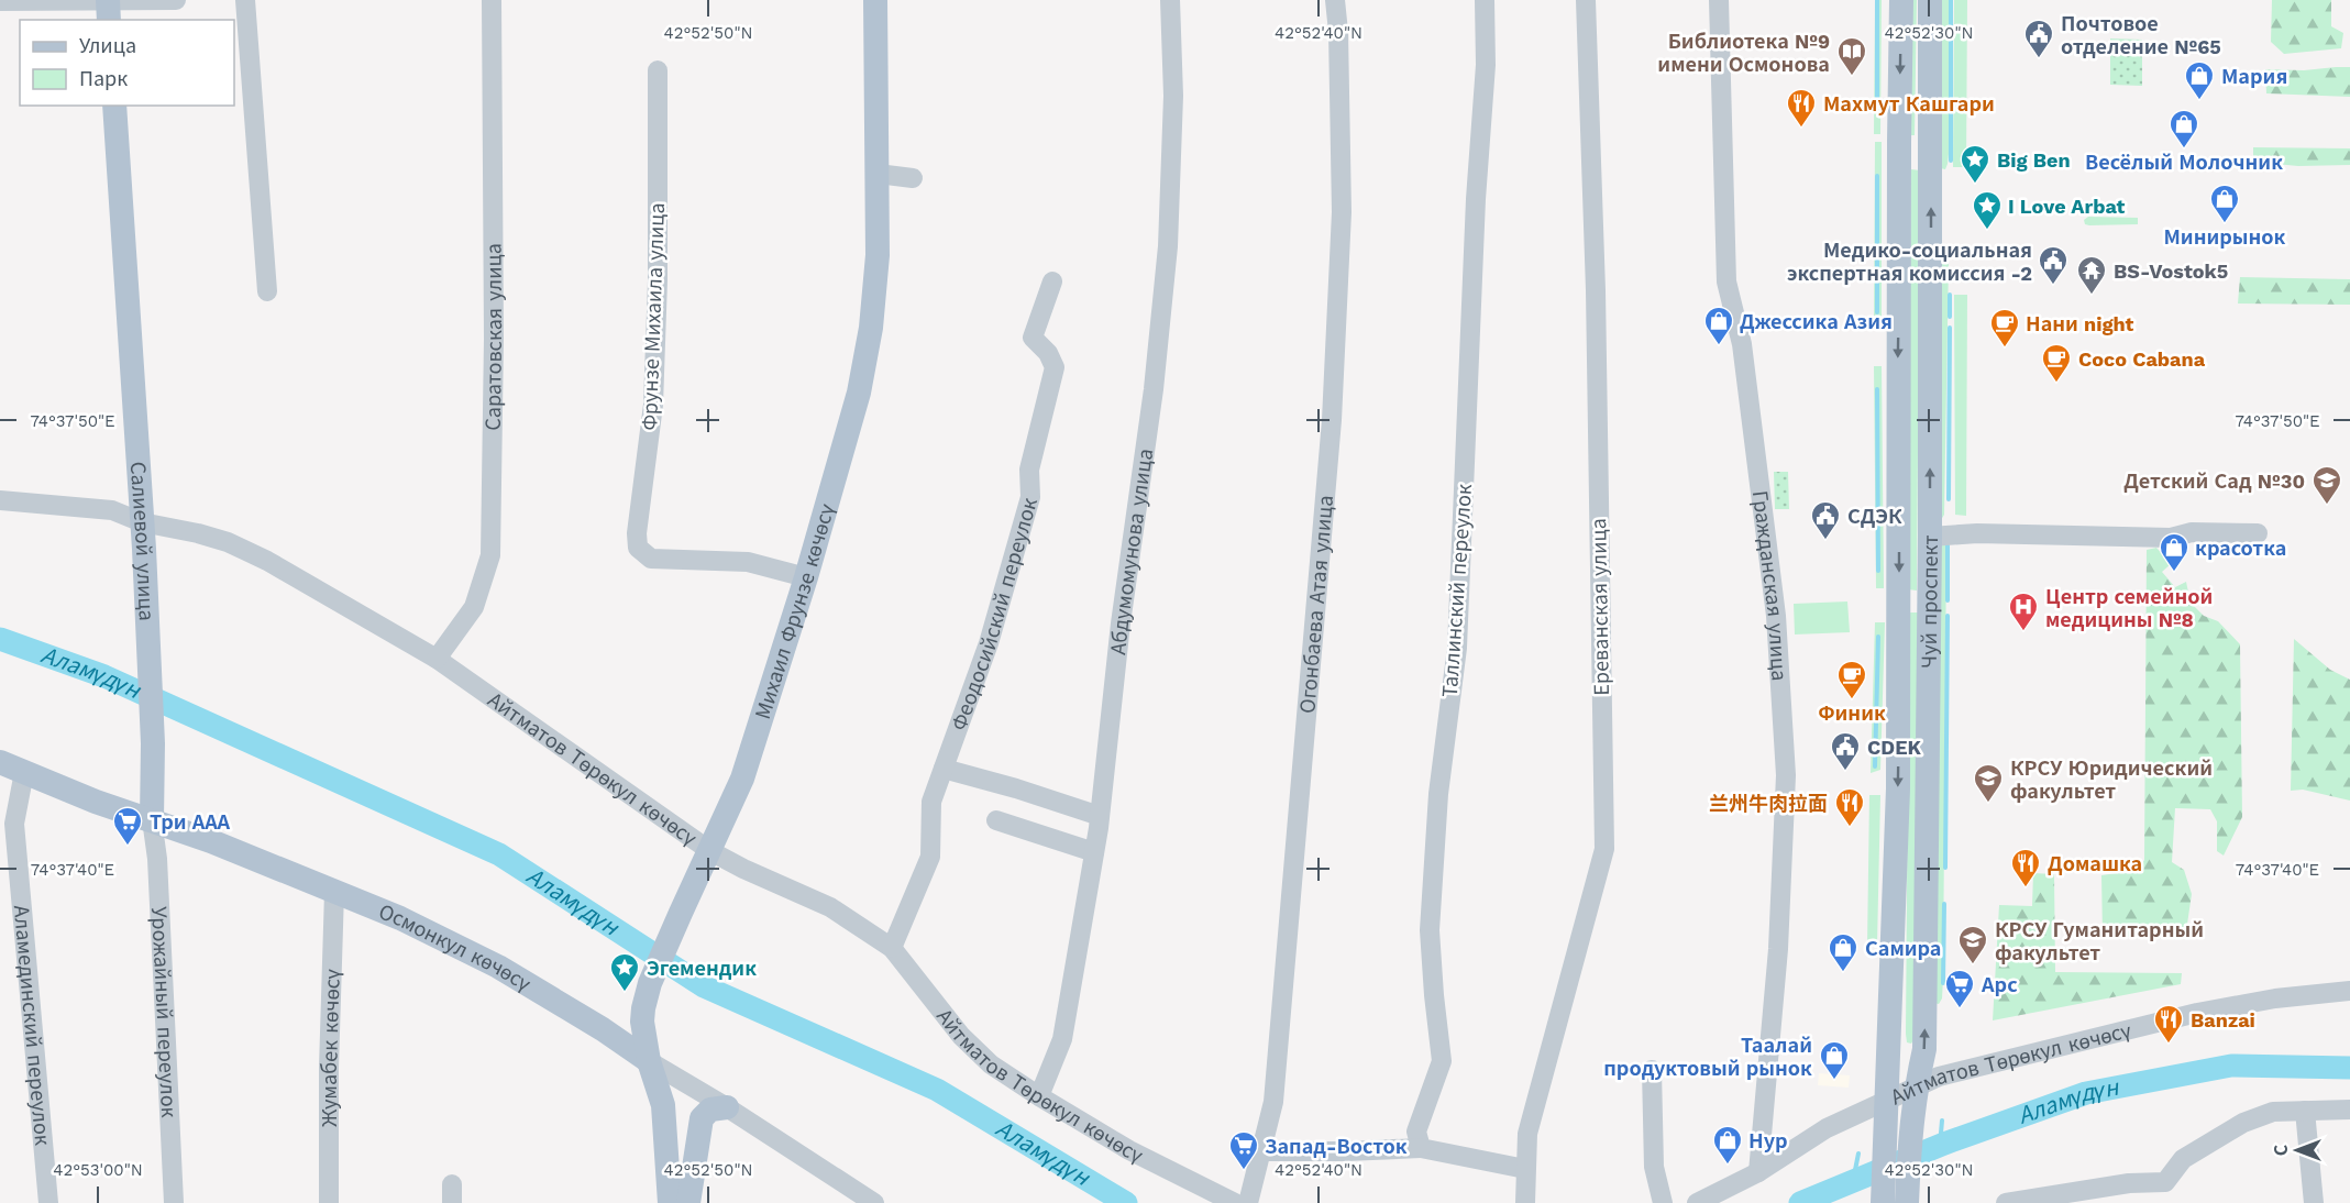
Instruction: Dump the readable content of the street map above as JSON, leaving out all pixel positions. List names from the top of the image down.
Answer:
{
  "streets": {
    "main road": [
      "Салиевой улица",
      "Чуй проспект",
      "Михаил Фрунзе көчөсү",
      "Осмонкул көчөсү"
    ],
    "street": [
      "Фрунзе Михаила улица",
      "Саратовская улица",
      "Абдумомунова улица",
      "Гражданская улица",
      "Таллинский переулок",
      "Огонбаева Атая улица",
      "Ереванская улица",
      "Феодосийский переулок",
      "Айтматов Төрөкул көчөсү",
      "Урожайный переулок",
      "Аламединский переулок",
      "Жумабек көчөсү"
    ]
  },
  "crossings": [
    ["Фрунзе Михаила улица", "Михаил Фрунзе көчөсү"],
    ["Саратовская улица", "Айтматов Төрөкул көчөсү"],
    ["Салиевой улица", "Айтматов Төрөкул көчөсү"],
    ["Салиевой улица", "Осмонкул көчөсү"],
    ["Салиевой улица", "Урожайный переулок"],
    ["Абдумомунова улица", "Айтматов Төрөкул көчөсү"],
    ["Гражданская улица", "Айтматов Төрөкул көчөсү"],
    ["Чуй проспект", "Айтматов Төрөкул көчөсү"],
    ["Михаил Фрунзе көчөсү", "Айтматов Төрөкул көчөсү"],
    ["Михаил Фрунзе көчөсү", "Осмонкул көчөсү"],
    ["Феодосийский переулок", "Айтматов Төрөкул көчөсү"],
    ["Осмонкул көчөсү", "Урожайный переулок"],
    ["Осмонкул көчөсү", "Аламединский переулок"],
    ["Осмонкул көчөсү", "Жумабек көчөсү"]
  ],
  "water": ["Аламүдүн"],
  "places": {
    "public building": [
      "Почтовое отделение №65",
      "Медико-социальная экспертная комиссия -2",
      "СДЭК",
      "CDEK"
    ],
    "library": ["Библиотека №9 имени Осмонова"],
    "shop": [
      "Мария",
      "Весёлый Молочник",
      "Минирынок",
      "Джессика Азия",
      "красотка",
      "Самира",
      "Таалай продуктовый рынок",
      "Нур"
    ],
    "restaurant": [
      "Махмут Кашгари",
      "兰州牛肉拉面",
      "Домашка",
      "Banzai"
    ],
    "place": ["Big Ben", "I Love Arbat", "Эгемендик"],
    "temple": ["BS-Vostok5"],
    "cafe": ["Нани night", "Coco Cabana", "Финик"],
    "school or university": ["Детский Сад №30", "КРСУ Юридический факультет", "КРСУ Гуманитарный факультет"],
    "hospital": ["Центр семейной медицины №8"],
    "supermarket": ["Три ААА", "Арс", "Запад-Восток"]
  },
  "legend": ["Улица", "Парк"],
  "north": "left",
  "coordinates": [
    "42°52'50\"N",
    "42°52'40\"N",
    "42°52'30\"N",
    "74°37'50\"E",
    "74°37'40\"E",
    "42°53'00\"N"
  ]
}
